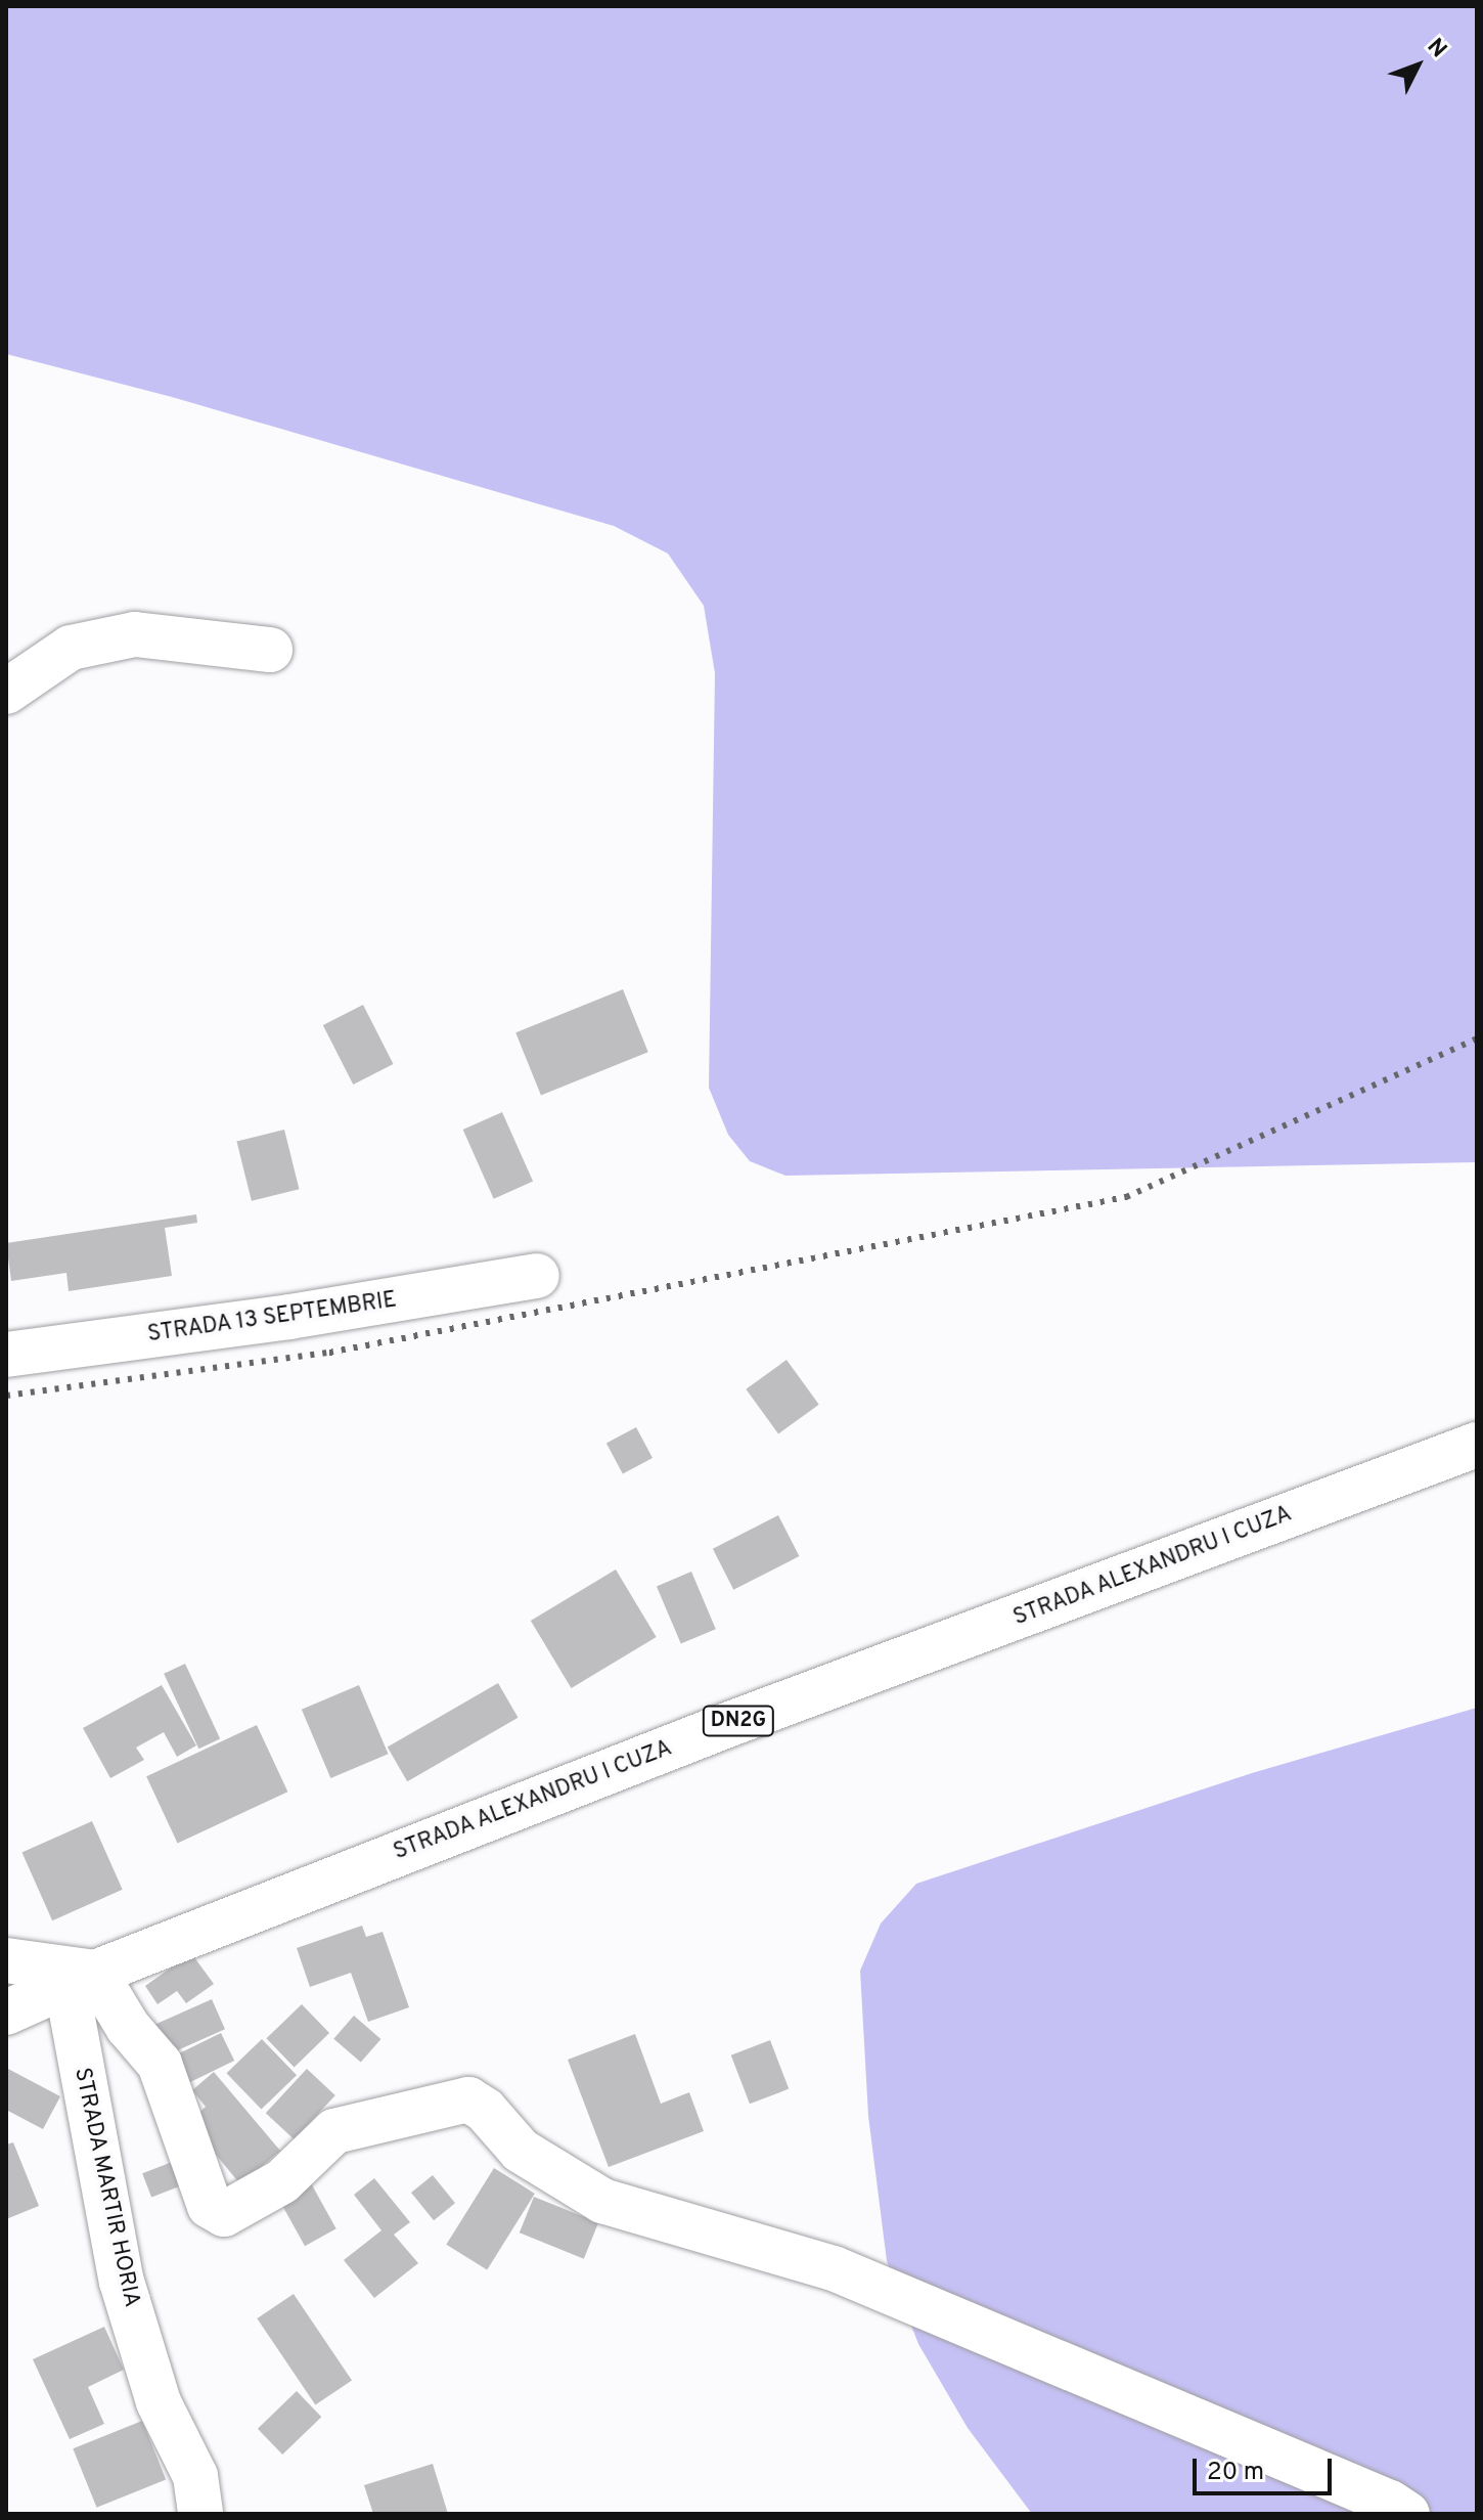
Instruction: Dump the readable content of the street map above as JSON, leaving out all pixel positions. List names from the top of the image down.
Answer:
{
  "streets": {
    "street": [
      "STRADA 13 SEPTEMBRIE",
      "STRADA ALEXANDRU I CUZA",
      "DN2G",
      "STRADA MARTIR HORIA"
    ]
  },
  "crossings": [
    ["STRADA ALEXANDRU I CUZA", "STRADA MARTIR HORIA"]
  ],
  "scale_bar": "20 m",
  "north": "top right"
}
